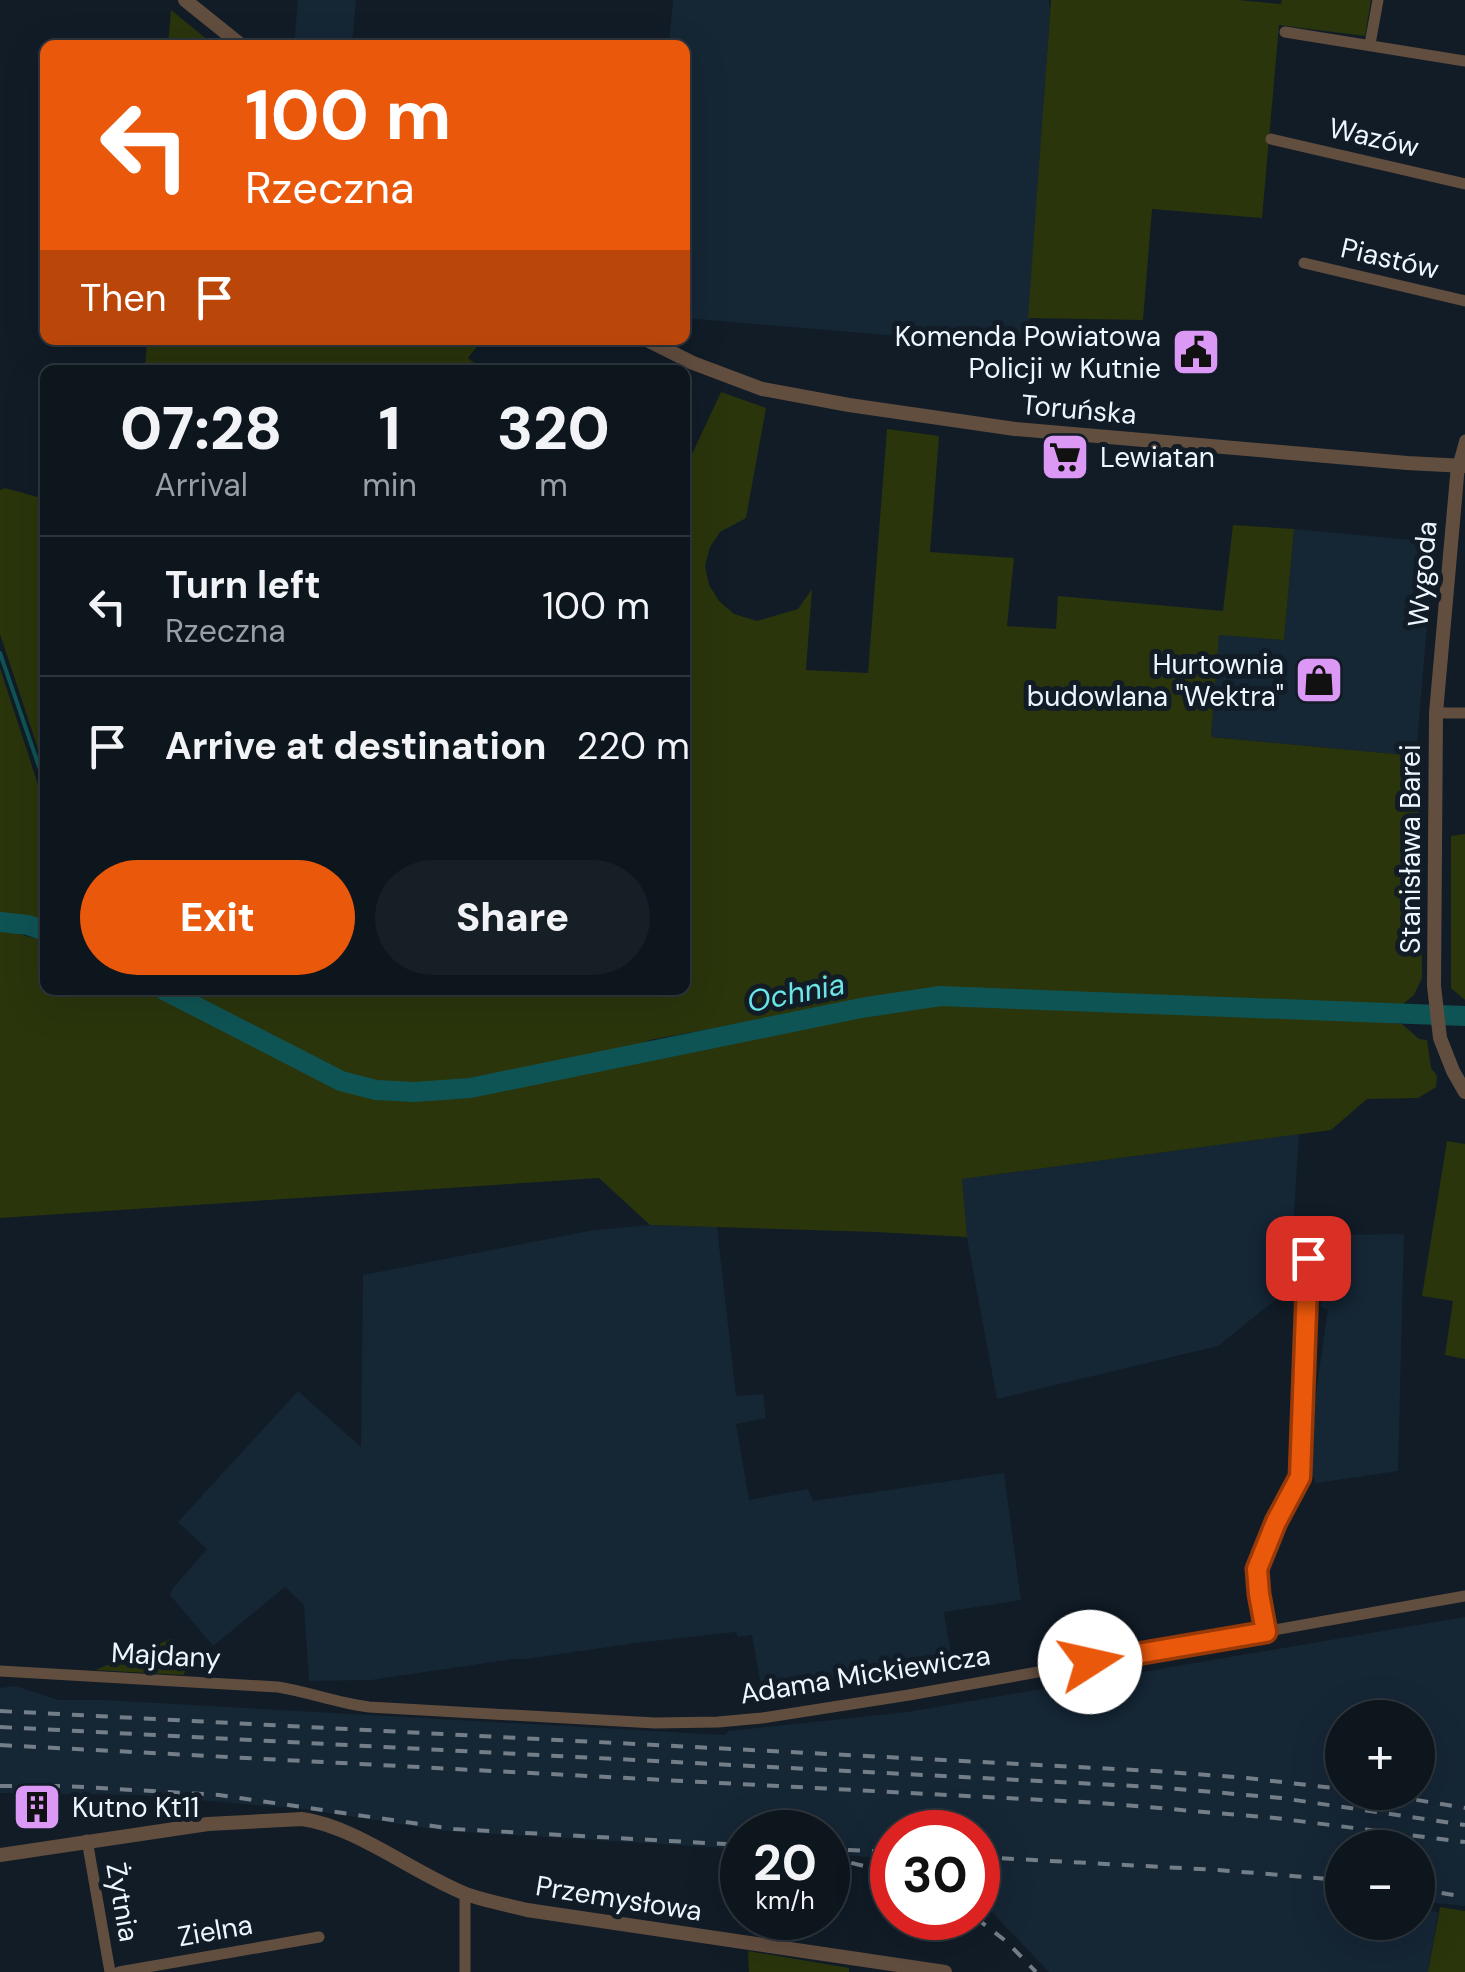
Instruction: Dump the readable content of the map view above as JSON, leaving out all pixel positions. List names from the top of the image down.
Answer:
{
  "streets": {
    "street": [
      "Wazów",
      "Piastów",
      "Toruńska",
      "Wygoda",
      "Stanisława Barei",
      "Majdany",
      "Adama Mickiewicza",
      "Przemysłowa",
      "Żytnia",
      "Zielna"
    ]
  },
  "crossings": [
    ["Toruńska", "Wygoda"],
    ["Wygoda", "Stanisława Barei"],
    ["Majdany", "Adama Mickiewicza"],
    ["Przemysłowa", "Żytnia"]
  ],
  "water": ["Ochnia"],
  "places": {
    "public building": ["Komenda Powiatowa Policji w Kutnie"],
    "supermarket": ["Lewiatan"],
    "shop": ["Hurtownia budowlana \"Wektra\""],
    "building": ["Kutno Kt11"]
  },
  "page": {
    "turn": ["100 m", "Rzeczna"],
    "then": "Then",
    "eta": [
      "07:28",
      "Arrival",
      "1",
      "min",
      "320",
      "m"
    ],
    "list": [
      {
        "name": "Turn left",
        "note": "Rzeczna",
        "value": "100 m"
      },
      {
        "name": "Arrive at destination",
        "value": "220 m"
      }
    ],
    "buttons": ["Exit", "Share"],
    "map_buttons": ["+", "−"],
    "speed": "20 km/h",
    "limit": "30"
  }
}
